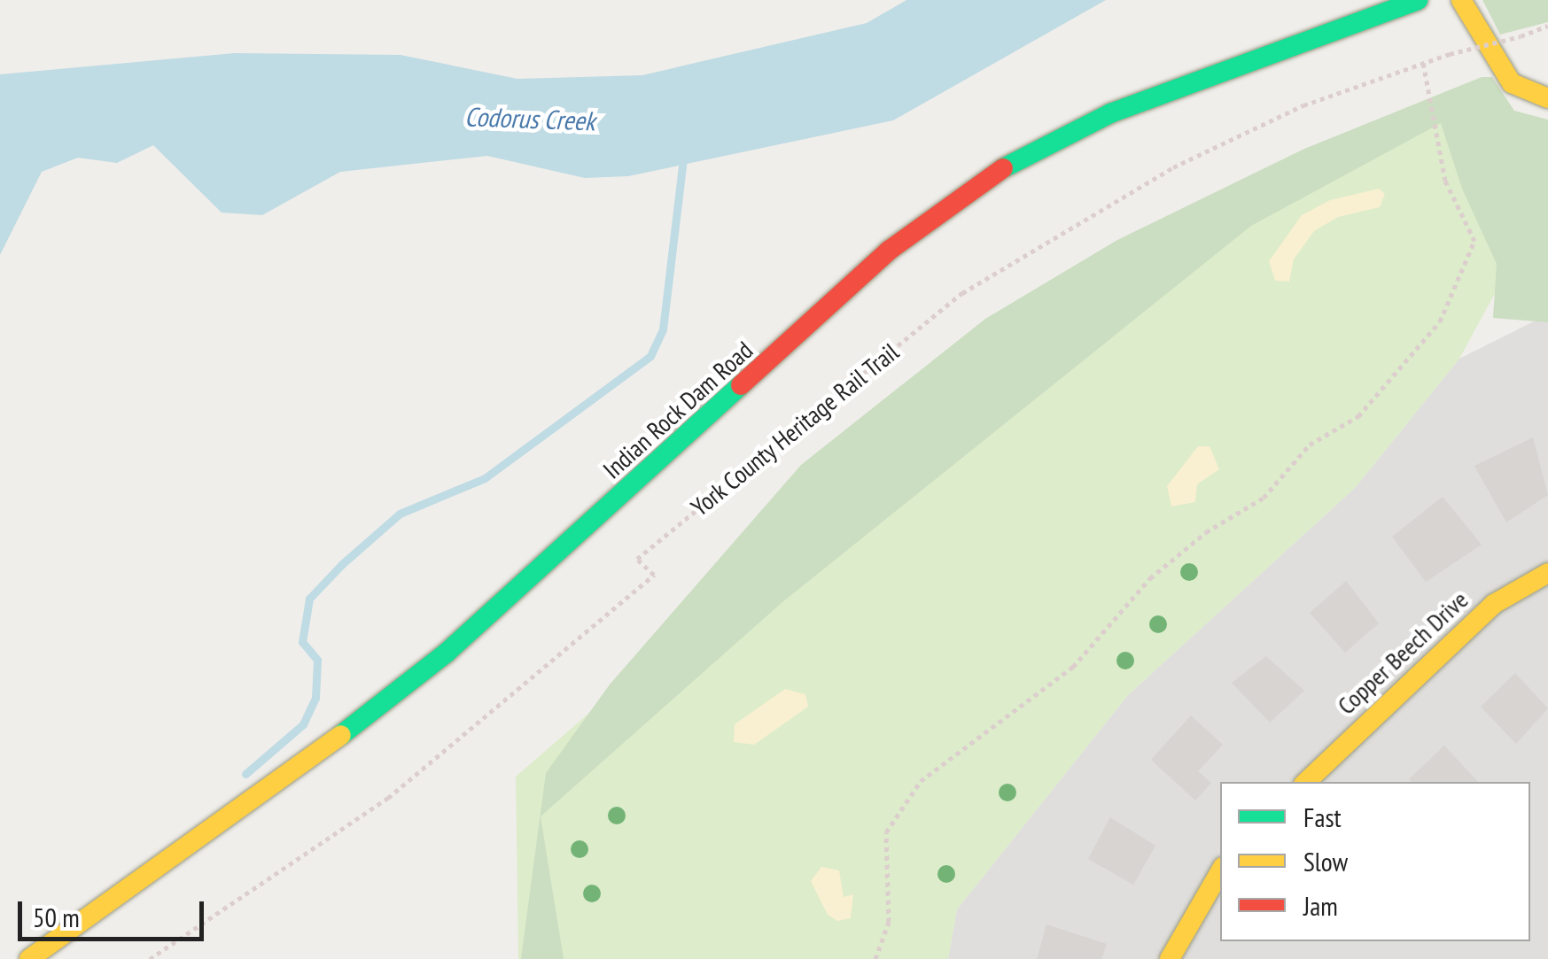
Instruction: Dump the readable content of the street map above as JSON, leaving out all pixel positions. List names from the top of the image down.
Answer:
{
  "streets": {
    "main road": ["Indian Rock Dam Road", "Copper Beech Drive"],
    "path": ["York County Heritage Rail Trail"]
  },
  "water": ["Codorus Creek"],
  "legend": ["Fast", "Slow", "Jam"],
  "scale_bar": "50 m"
}
